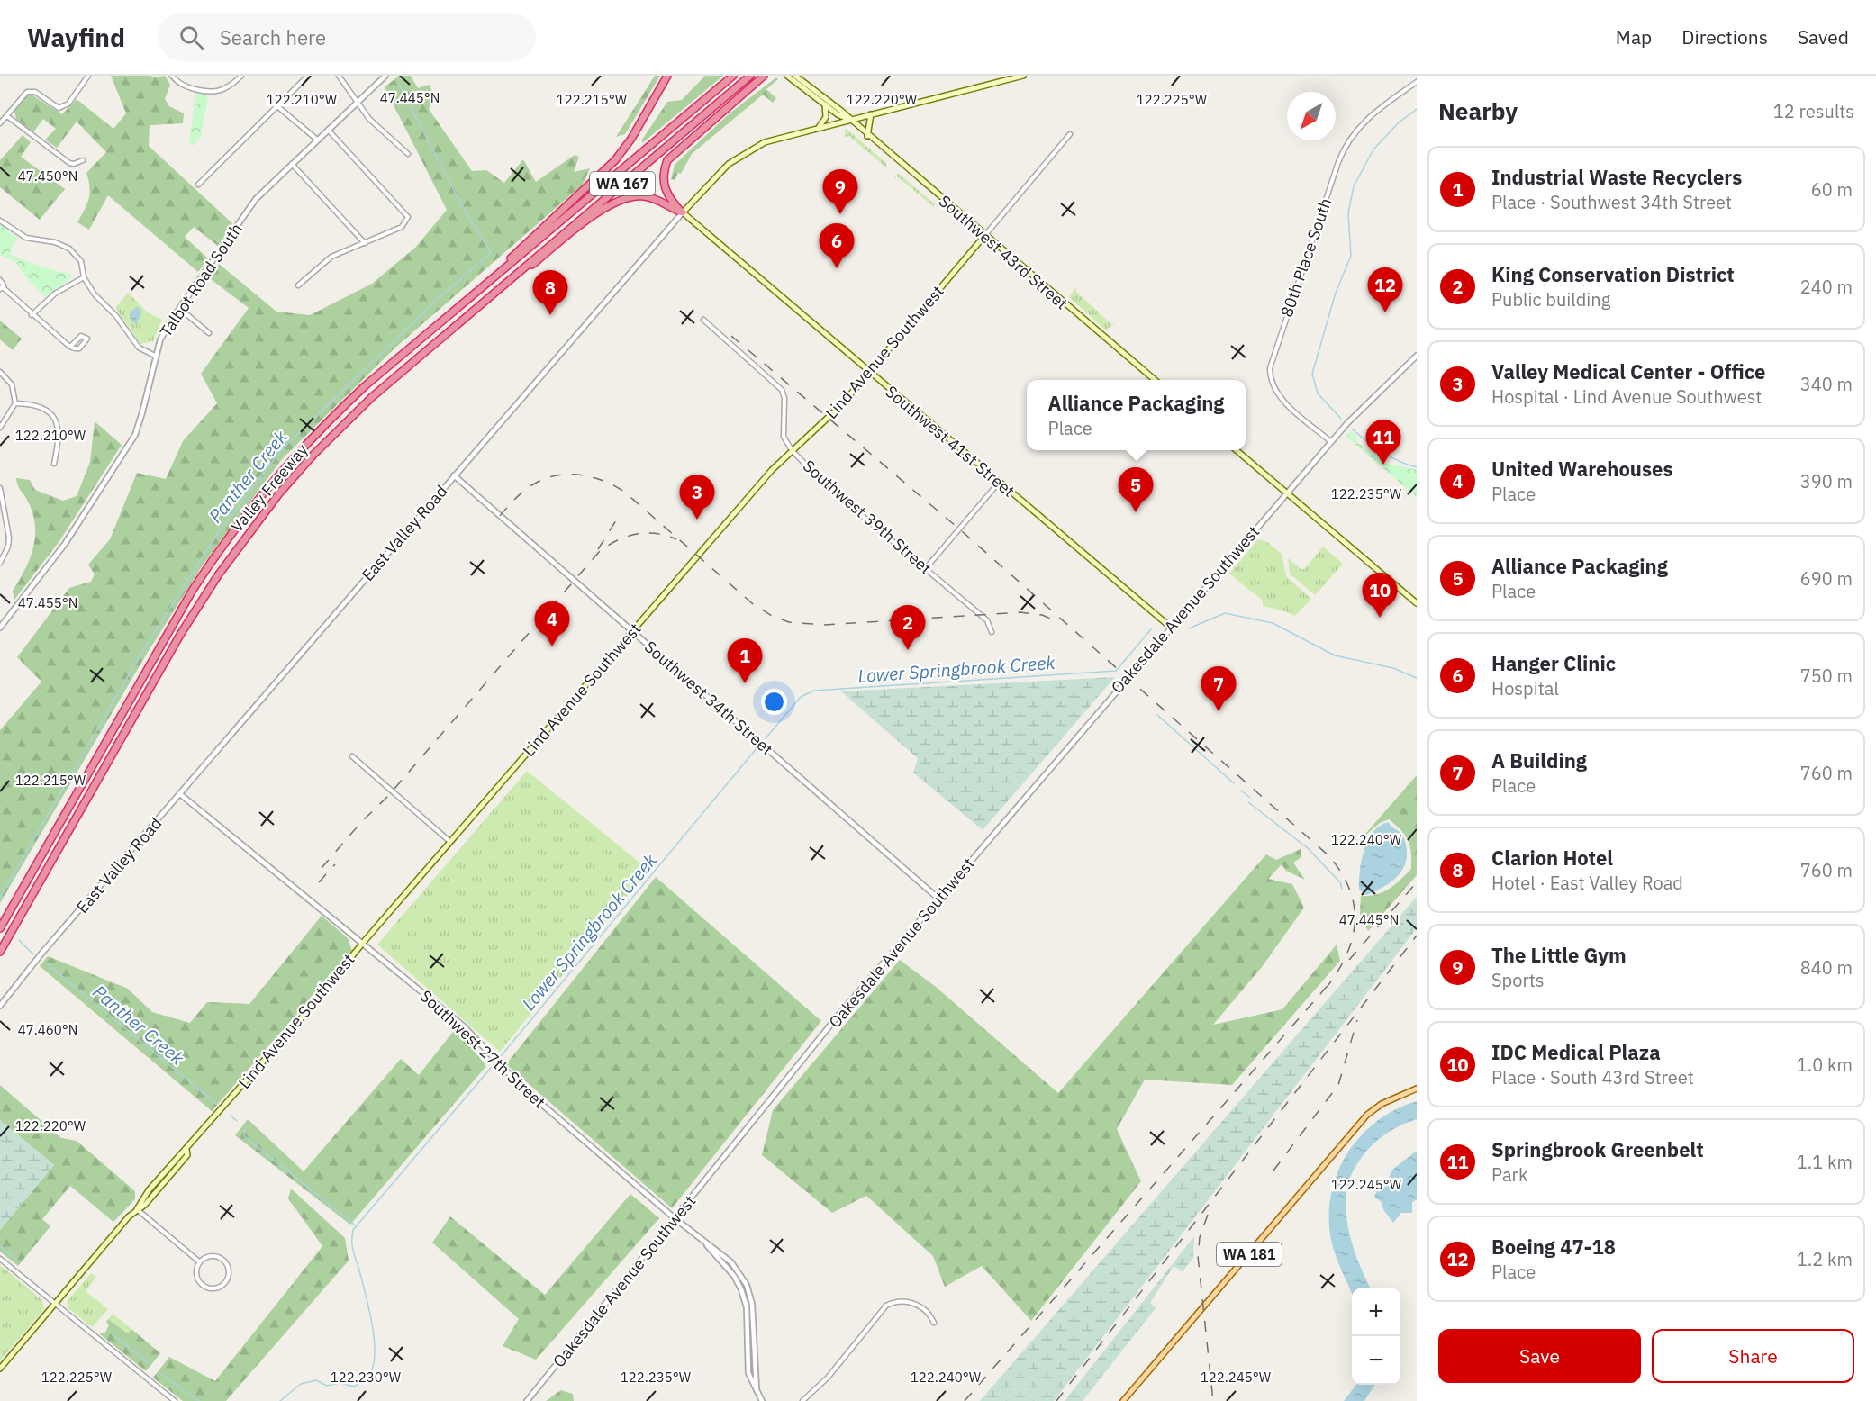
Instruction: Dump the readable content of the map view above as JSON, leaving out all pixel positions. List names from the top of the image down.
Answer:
{
  "streets": {
    "highway": ["WA 167", "Valley Freeway"],
    "main road": [
      "Southwest 43rd Street",
      "Lind Avenue Southwest",
      "Southwest 41st Street",
      "East Valley Road",
      "WA 181"
    ],
    "street": [
      "80th Place South",
      "Talbot Road South",
      "Southwest 39th Street",
      "Oakesdale Avenue Southwest",
      "Southwest 34th Street",
      "Southwest 27th Street"
    ]
  },
  "crossings": [
    ["Southwest 43rd Street", "Lind Avenue Southwest"],
    ["Southwest 43rd Street", "East Valley Road"],
    ["80th Place South", "Oakesdale Avenue Southwest"],
    ["Lind Avenue Southwest", "Southwest 41st Street"],
    ["Lind Avenue Southwest", "Southwest 39th Street"],
    ["Lind Avenue Southwest", "Southwest 34th Street"],
    ["Lind Avenue Southwest", "Southwest 27th Street"],
    ["Southwest 41st Street", "East Valley Road"],
    ["Southwest 41st Street", "Oakesdale Avenue Southwest"],
    ["East Valley Road", "Southwest 34th Street"],
    ["East Valley Road", "Southwest 27th Street"],
    ["Oakesdale Avenue Southwest", "Southwest 34th Street"],
    ["Oakesdale Avenue Southwest", "Southwest 27th Street"]
  ],
  "water": ["Panther Creek", "Lower Springbrook Creek"],
  "north": "bottom left",
  "page": {
    "header": "Wayfind",
    "search": "Search here",
    "nav": ["Map", "Directions", "Saved"],
    "heading": ["Nearby", "12 results"],
    "list": [
      {
        "mark": "1",
        "name": "Industrial Waste Recyclers",
        "note": "Place · Southwest 34th Street",
        "value": "60 m"
      },
      {
        "mark": "2",
        "name": "King Conservation District",
        "note": "Public building",
        "value": "240 m"
      },
      {
        "mark": "3",
        "name": "Valley Medical Center - Office",
        "note": "Hospital · Lind Avenue Southwest",
        "value": "340 m"
      },
      {
        "mark": "4",
        "name": "United Warehouses",
        "note": "Place",
        "value": "390 m"
      },
      {
        "mark": "5",
        "name": "Alliance Packaging",
        "note": "Place",
        "value": "690 m"
      },
      {
        "mark": "6",
        "name": "Hanger Clinic",
        "note": "Hospital",
        "value": "750 m"
      },
      {
        "mark": "7",
        "name": "A Building",
        "note": "Place",
        "value": "760 m"
      },
      {
        "mark": "8",
        "name": "Clarion Hotel",
        "note": "Hotel · East Valley Road",
        "value": "760 m"
      },
      {
        "mark": "9",
        "name": "The Little Gym",
        "note": "Sports",
        "value": "840 m"
      },
      {
        "mark": "10",
        "name": "IDC Medical Plaza",
        "note": "Place · South 43rd Street",
        "value": "1.0 km"
      },
      {
        "mark": "11",
        "name": "Springbrook Greenbelt",
        "note": "Park",
        "value": "1.1 km"
      },
      {
        "mark": "12",
        "name": "Boeing 47-18",
        "note": "Place",
        "value": "1.2 km"
      }
    ],
    "pins": [
      "9",
      "6",
      "12",
      "8",
      "11",
      "5",
      "3",
      "10",
      "4",
      "2",
      "1",
      "7"
    ],
    "popup": ["Alliance Packaging", "Place"],
    "map_buttons": ["+", "−"],
    "buttons": ["Save", "Share"]
  },
  "coordinates": [
    "47.445°N",
    "122.210°W",
    "122.215°W",
    "122.220°W",
    "122.225°W",
    "47.450°N",
    "122.235°W",
    "47.455°N",
    "122.240°W",
    "47.460°N",
    "122.245°W",
    "122.230°W"
  ]
}
